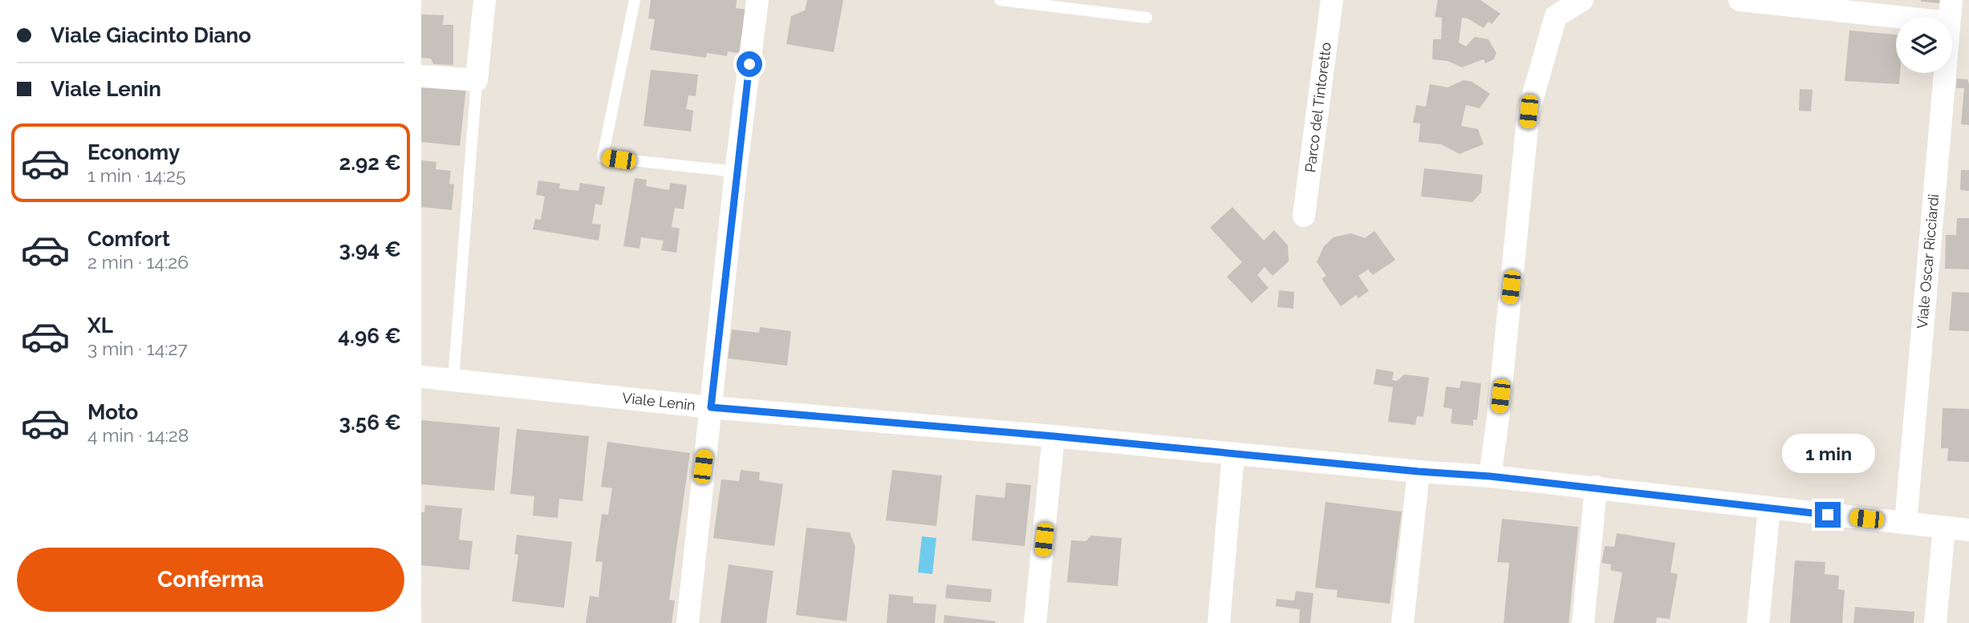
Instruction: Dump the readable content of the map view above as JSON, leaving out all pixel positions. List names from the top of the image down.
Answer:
{
  "streets": {
    "street": ["Parco del Tintoretto", "Viale Oscar Ricciardi", "Viale Lenin"]
  },
  "crossings": [
    ["Viale Oscar Ricciardi", "Viale Lenin"]
  ],
  "page": {
    "banner": ["Viale Giacinto Diano", "Viale Lenin"],
    "list": [
      {
        "name": "Economy",
        "note": "1 min · 14:25",
        "value": "2.92 €"
      },
      {
        "name": "Comfort",
        "note": "2 min · 14:26",
        "value": "3.94 €"
      },
      {
        "name": "XL",
        "note": "3 min · 14:27",
        "value": "4.96 €"
      },
      {
        "name": "Moto",
        "note": "4 min · 14:28",
        "value": "3.56 €"
      }
    ],
    "bubble": "1 min",
    "buttons": "Conferma"
  }
}
